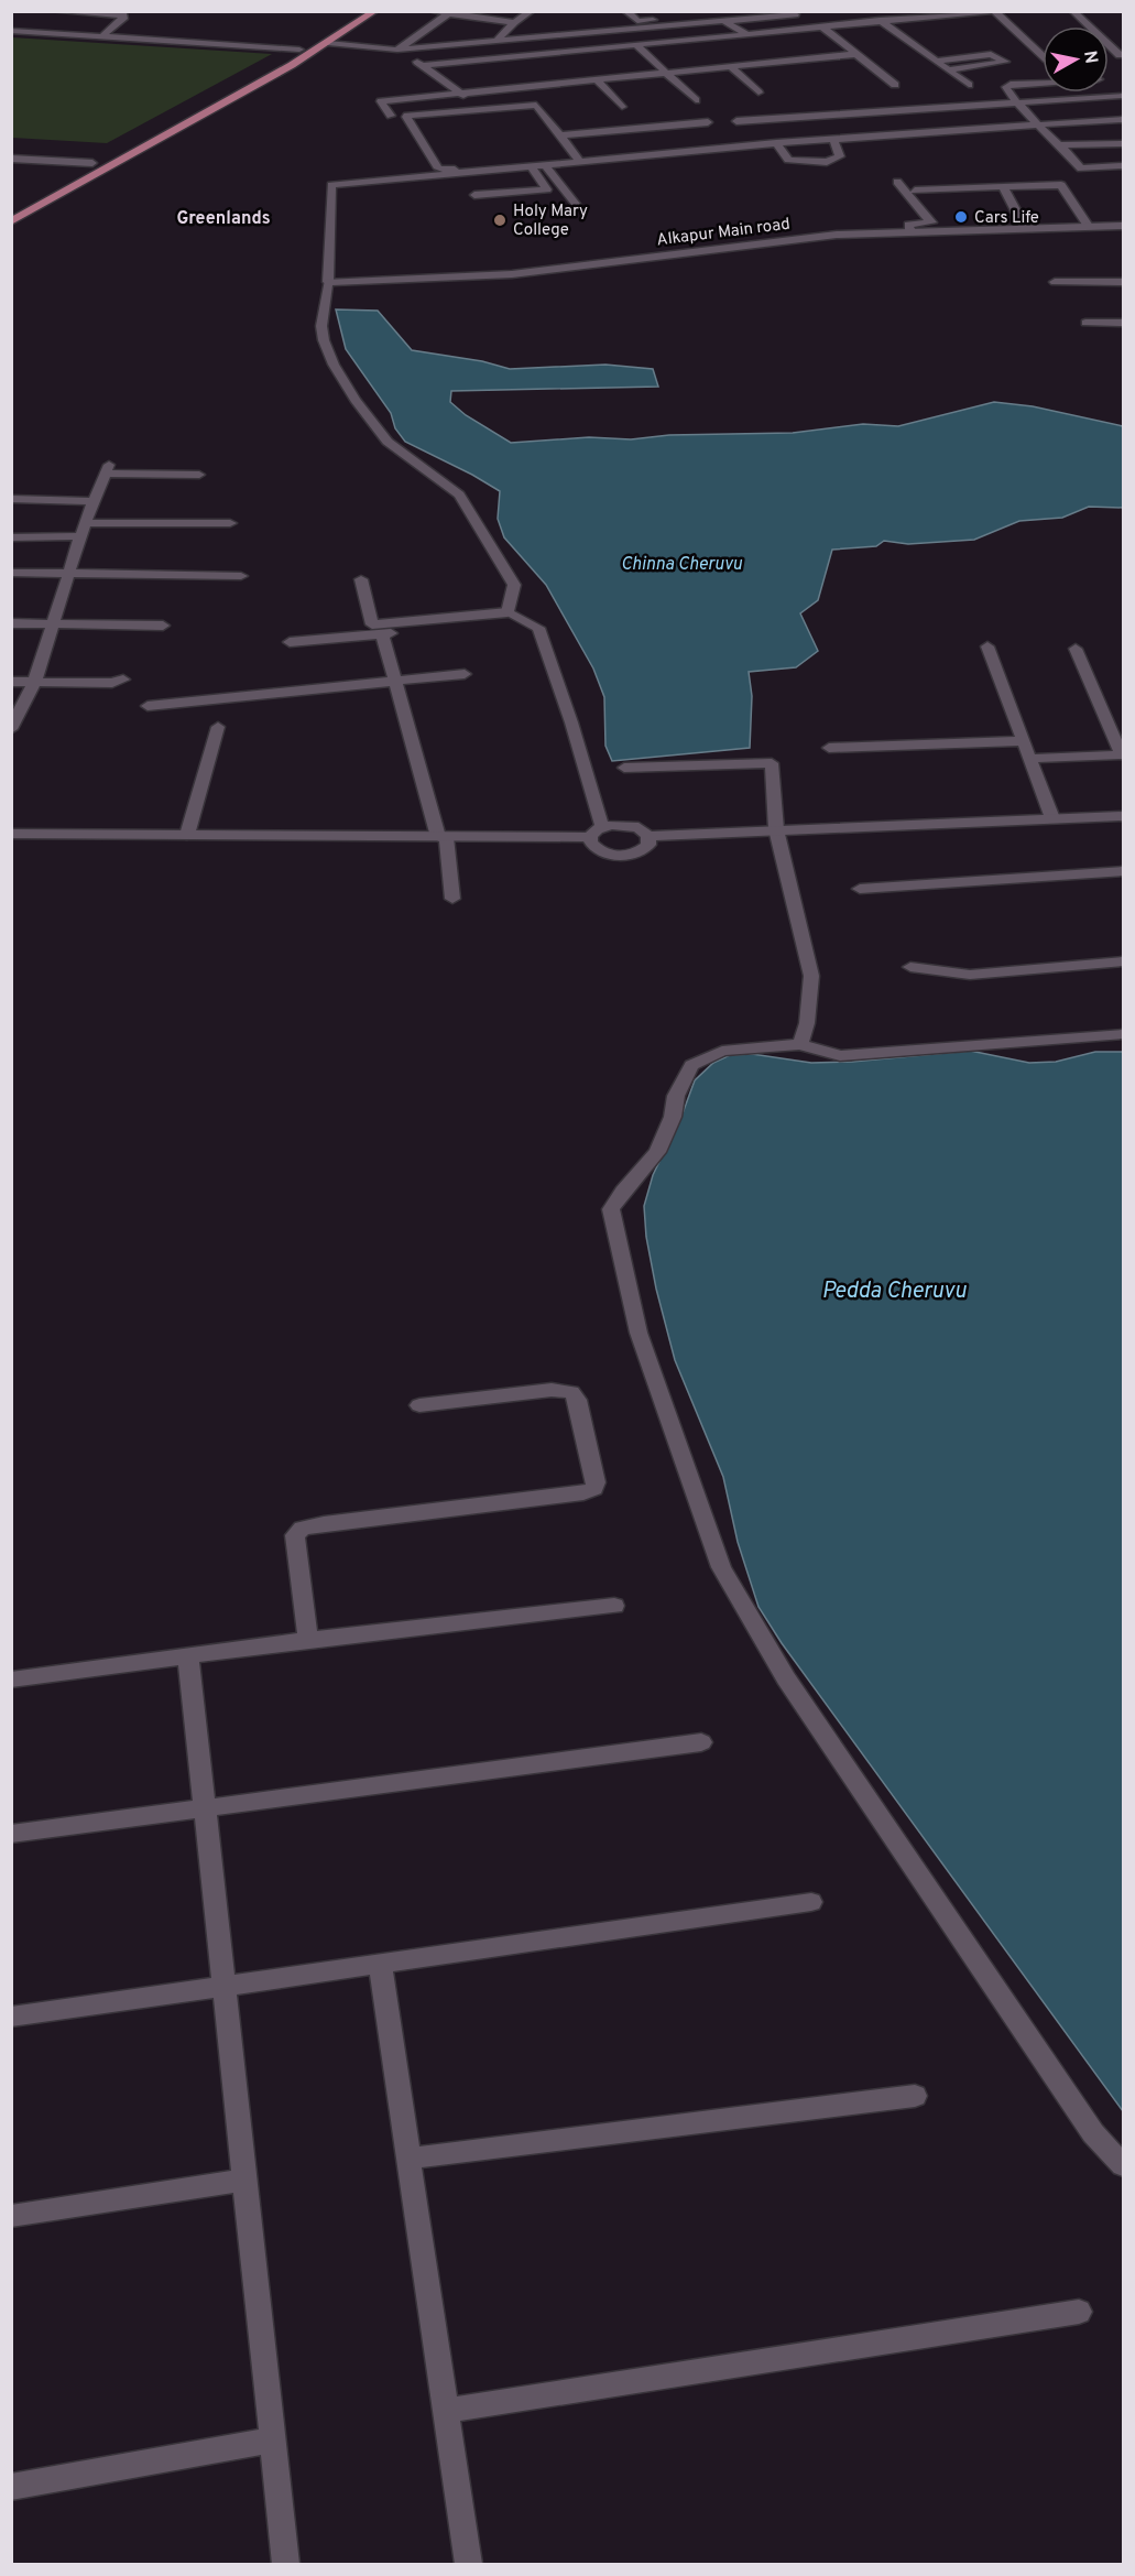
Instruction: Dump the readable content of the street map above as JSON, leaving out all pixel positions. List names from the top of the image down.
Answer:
{
  "streets": {
    "street": ["Alkapur Main road"]
  },
  "districts": ["Greenlands"],
  "water": ["Chinna Cheruvu", "Pedda Cheruvu"],
  "places": ["Cars Life", "Holy Mary College"],
  "north": "right"
}
